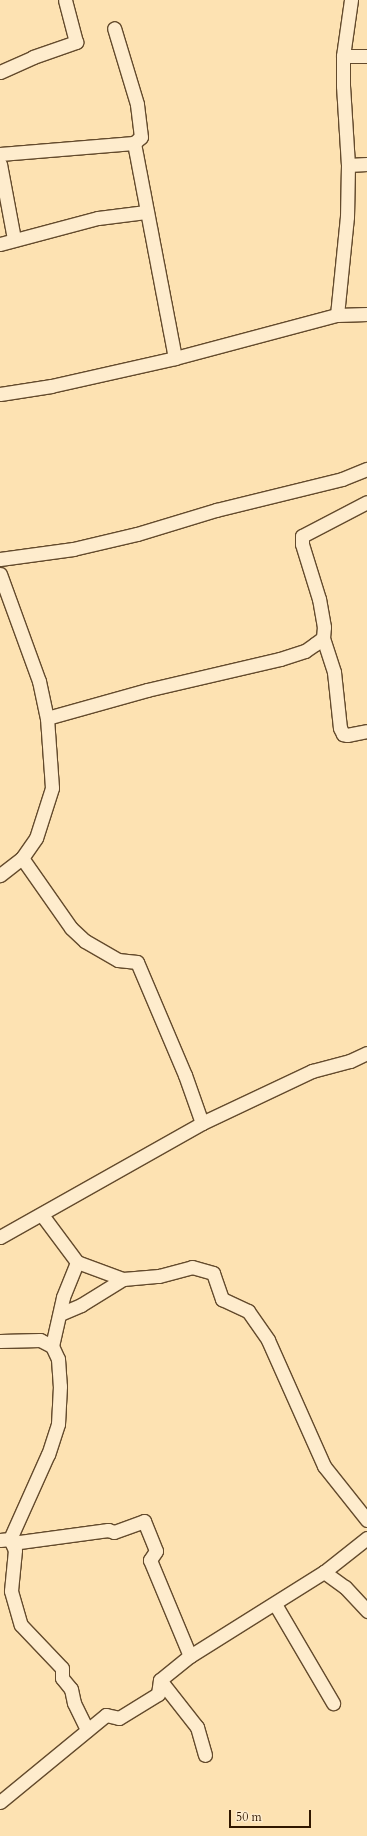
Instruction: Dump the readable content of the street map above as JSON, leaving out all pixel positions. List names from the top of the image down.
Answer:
{
  "scale_bar": "50 m"
}
